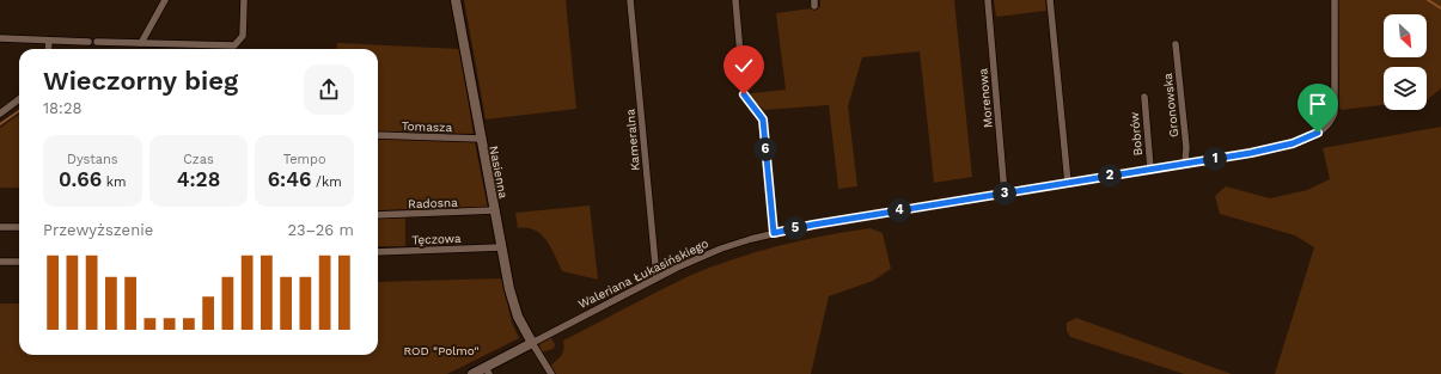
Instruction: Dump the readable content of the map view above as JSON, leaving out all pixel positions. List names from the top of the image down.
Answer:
{
  "streets": {
    "street": [
      "Morenowa",
      "Gronowska",
      "Tomasza",
      "Bobrów",
      "Kameralna",
      "Nasienna",
      "Radosna",
      "Tęczowa",
      "Waleriana Łukasińskiego"
    ]
  },
  "crossings": [
    ["Morenowa", "Waleriana Łukasińskiego"],
    ["Gronowska", "Waleriana Łukasińskiego"],
    ["Tomasza", "Nasienna"],
    ["Bobrów", "Waleriana Łukasińskiego"],
    ["Kameralna", "Waleriana Łukasińskiego"],
    ["Nasienna", "Radosna"],
    ["Nasienna", "Tęczowa"],
    ["Nasienna", "Waleriana Łukasińskiego"]
  ],
  "parks": ["ROD \"Polmo\""],
  "north": "bottom right",
  "page": {
    "heading": ["Wieczorny bieg", "18:28"],
    "stats": [
      ["Dystans", "0.66 km"],
      ["Czas", "4:28"],
      ["Tempo", "6:46 /km"]
    ],
    "pins": [
      "6",
      "1",
      "2",
      "3",
      "4",
      "5"
    ],
    "chart": ["Przewyższenie", "23–26 m"]
  }
}
